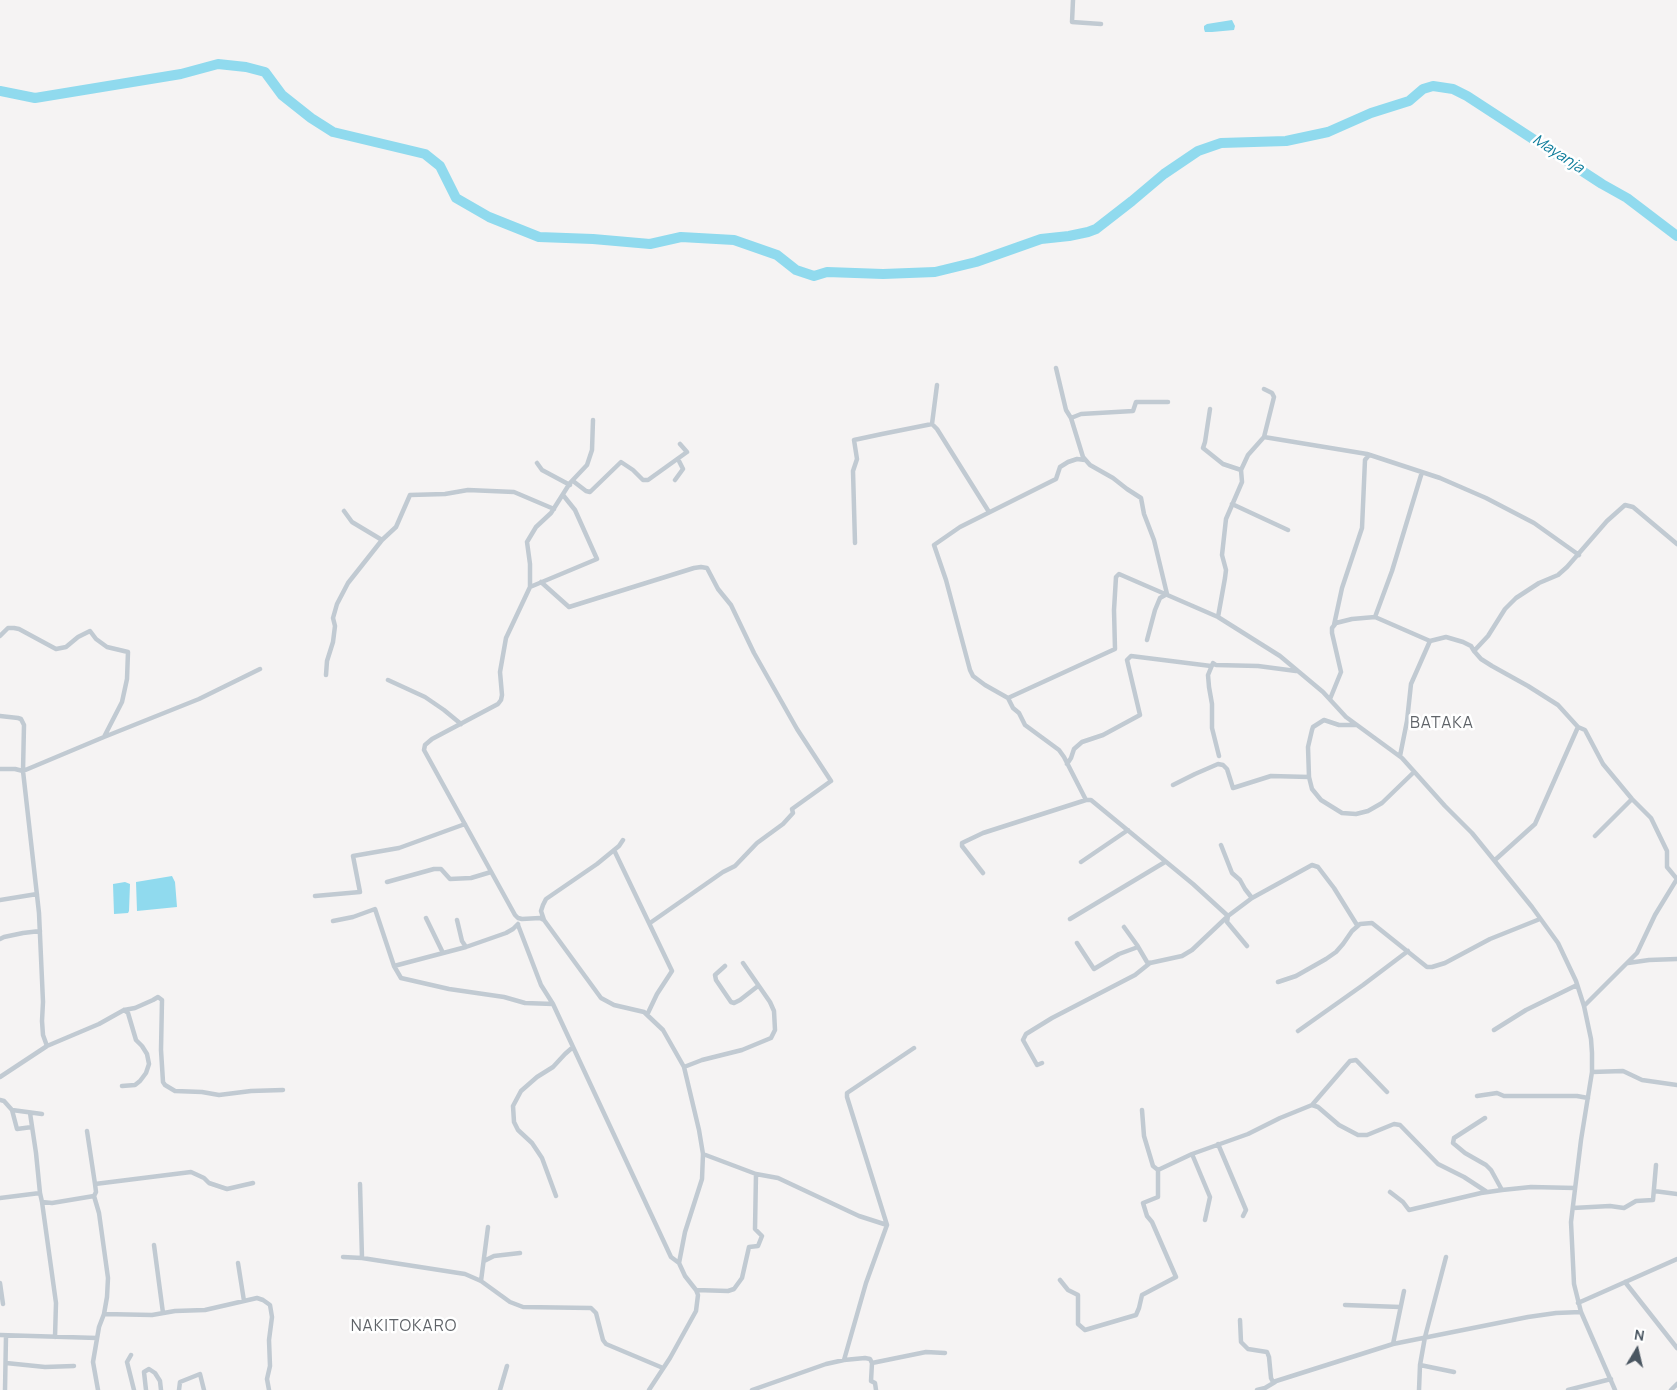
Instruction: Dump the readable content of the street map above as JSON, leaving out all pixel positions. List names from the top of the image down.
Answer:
{
  "districts": ["BATAKA", "NAKITOKARO"],
  "water": ["Mayanja"],
  "north": "top"
}
